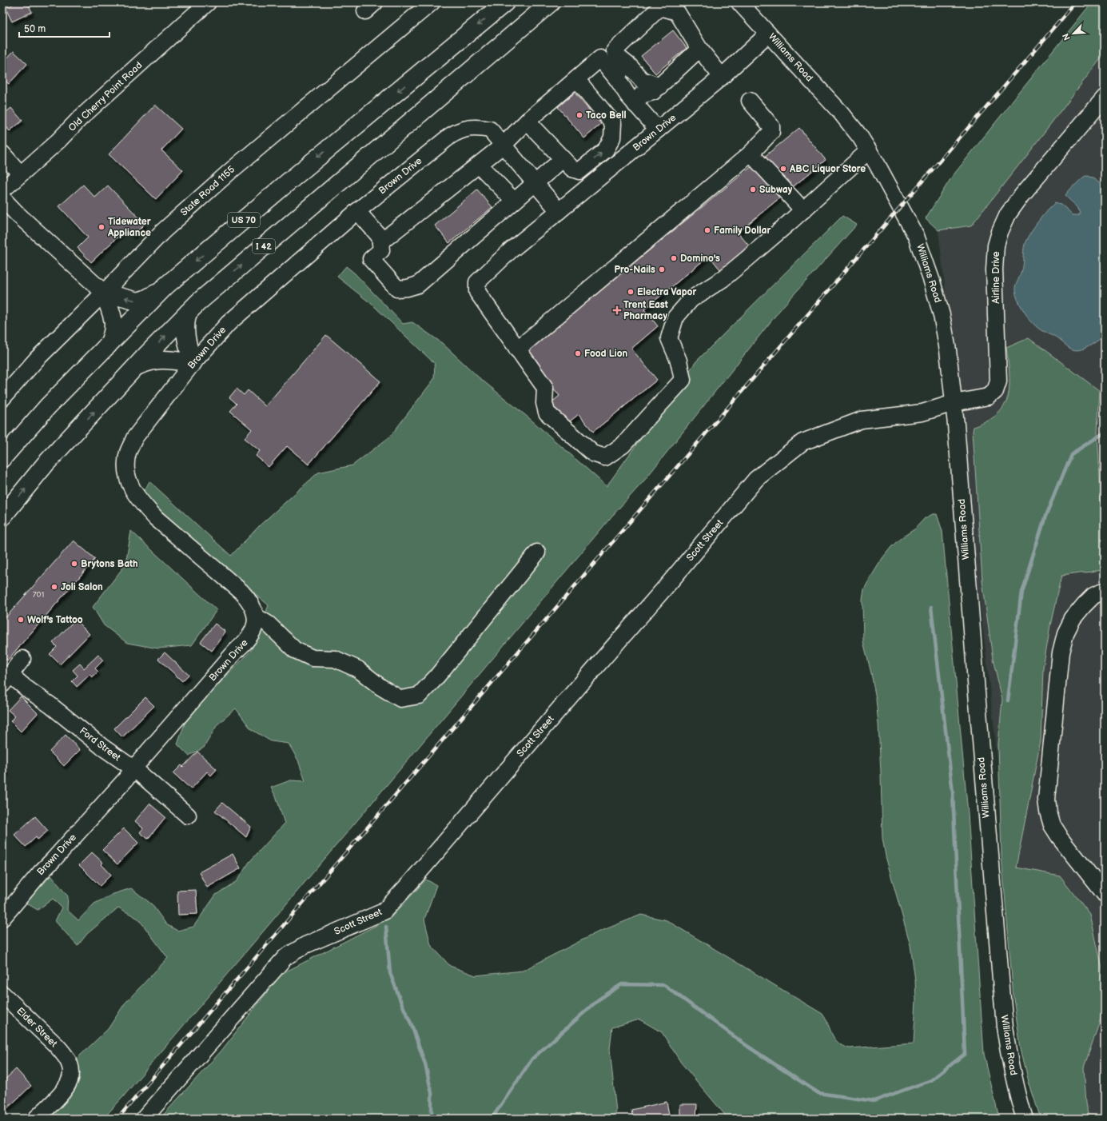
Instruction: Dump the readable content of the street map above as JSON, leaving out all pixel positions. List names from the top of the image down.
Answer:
{
  "streets": {
    "highway": ["US 70", "I 42"],
    "street": [
      "Williams Road",
      "Old Cherry Point Road",
      "Brown Drive",
      "State Road 1155",
      "Airline Drive",
      "Scott Street",
      "Ford Street",
      "Elder Street"
    ]
  },
  "crossings": [
    ["Williams Road", "Brown Drive"],
    ["Williams Road", "Airline Drive"],
    ["Williams Road", "Scott Street"],
    ["Brown Drive", "Ford Street"],
    ["Airline Drive", "Scott Street"]
  ],
  "places": {
    "other": [
      "Taco Bell",
      "ABC Liquor Store",
      "Subway",
      "Tidewater Appliance",
      "Family Dollar",
      "Domino's",
      "Pro-Nails",
      "Electra Vapor",
      "Food Lion",
      "Brytons Bath",
      "Joli Salon",
      "Wolf's Tattoo"
    ],
    "health": ["Trent East Pharmacy"]
  },
  "house_numbers": ["701"],
  "scale_bar": "50 m",
  "north": "bottom left"
}
